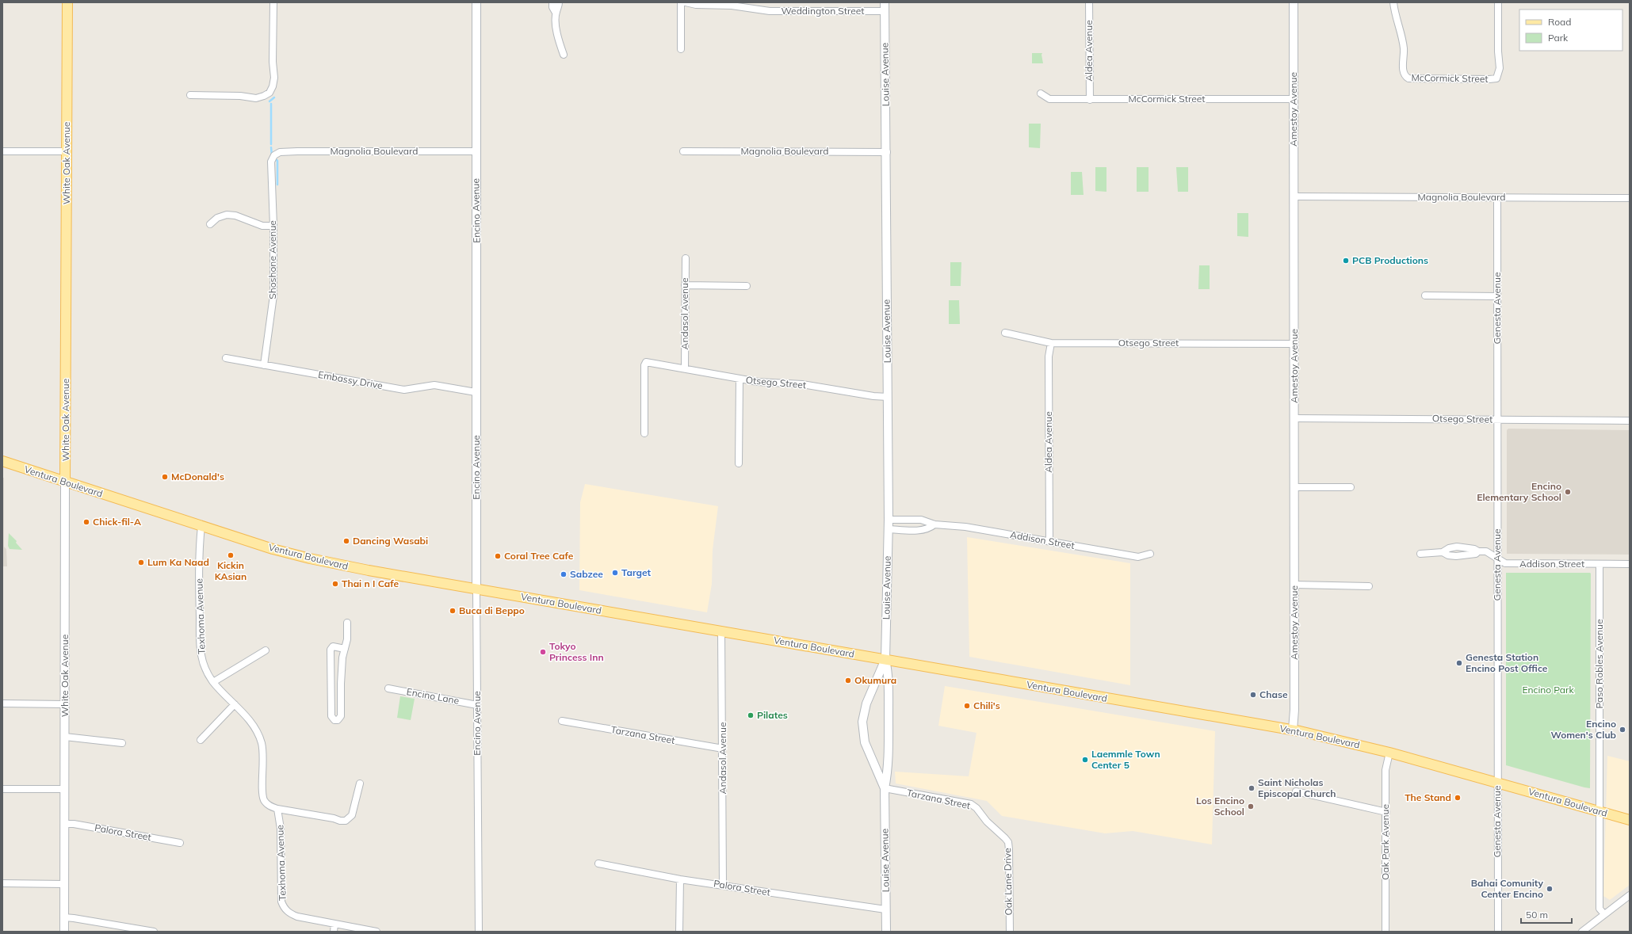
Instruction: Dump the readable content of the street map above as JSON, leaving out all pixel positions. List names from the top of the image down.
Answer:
{
  "streets": {
    "main road": ["White Oak Avenue", "Ventura Boulevard"],
    "street": [
      "Weddington Street",
      "Aldea Avenue",
      "Louise Avenue",
      "McCormick Street",
      "Amestoy Avenue",
      "Magnolia Boulevard",
      "Encino Avenue",
      "Shoshone Avenue",
      "Genesta Avenue",
      "Andasol Avenue",
      "Otsego Street",
      "Embassy Drive",
      "Addison Street",
      "Texhoma Avenue",
      "Paso Robles Avenue",
      "Encino Lane",
      "Tarzana Street",
      "Palora Street",
      "Oak Park Avenue",
      "Oak Lane Drive"
    ]
  },
  "crossings": [
    ["Weddington Street", "Louise Avenue"],
    ["Aldea Avenue", "McCormick Street"],
    ["Aldea Avenue", "Otsego Street"],
    ["Aldea Avenue", "Addison Street"],
    ["Louise Avenue", "Magnolia Boulevard"],
    ["Louise Avenue", "Otsego Street"],
    ["Louise Avenue", "Ventura Boulevard"],
    ["Louise Avenue", "Addison Street"],
    ["Louise Avenue", "Tarzana Street"],
    ["Louise Avenue", "Palora Street"],
    ["McCormick Street", "Amestoy Avenue"],
    ["Amestoy Avenue", "Magnolia Boulevard"],
    ["Amestoy Avenue", "Otsego Street"],
    ["Amestoy Avenue", "Ventura Boulevard"],
    ["Magnolia Boulevard", "Encino Avenue"],
    ["Magnolia Boulevard", "Shoshone Avenue"],
    ["Magnolia Boulevard", "Genesta Avenue"],
    ["White Oak Avenue", "Ventura Boulevard"],
    ["White Oak Avenue", "Palora Street"],
    ["Encino Avenue", "Embassy Drive"],
    ["Encino Avenue", "Ventura Boulevard"],
    ["Encino Avenue", "Encino Lane"],
    ["Shoshone Avenue", "Embassy Drive"],
    ["Genesta Avenue", "Otsego Street"],
    ["Genesta Avenue", "Ventura Boulevard"],
    ["Genesta Avenue", "Addison Street"],
    ["Andasol Avenue", "Otsego Street"],
    ["Andasol Avenue", "Ventura Boulevard"],
    ["Andasol Avenue", "Tarzana Street"],
    ["Andasol Avenue", "Palora Street"],
    ["Ventura Boulevard", "Texhoma Avenue"],
    ["Ventura Boulevard", "Paso Robles Avenue"],
    ["Ventura Boulevard", "Oak Park Avenue"],
    ["Addison Street", "Paso Robles Avenue"],
    ["Tarzana Street", "Oak Lane Drive"]
  ],
  "parks": ["Encino Park"],
  "places": [
    "PCB Productions",
    "McDonald's",
    "Encino Elementary School",
    "Chick-fil-A",
    "Dancing Wasabi",
    "Kickin KAsian",
    "Coral Tree Cafe",
    "Lum Ka Naad",
    "Target",
    "Sabzee",
    "Thai n I Cafe",
    "Buca di Beppo",
    "Tokyo Princess Inn",
    "Genesta Station Encino Post Office",
    "Okumura",
    "Chase",
    "Chili's",
    "Pilates",
    "Encino Women's Club",
    "Laemmle Town Center 5",
    "Saint Nicholas Episcopal Church",
    "The Stand",
    "Los Encino School",
    "Bahai Comunity Center Encino"
  ],
  "legend": ["Road", "Park"],
  "scale_bar": "50 m"
}
